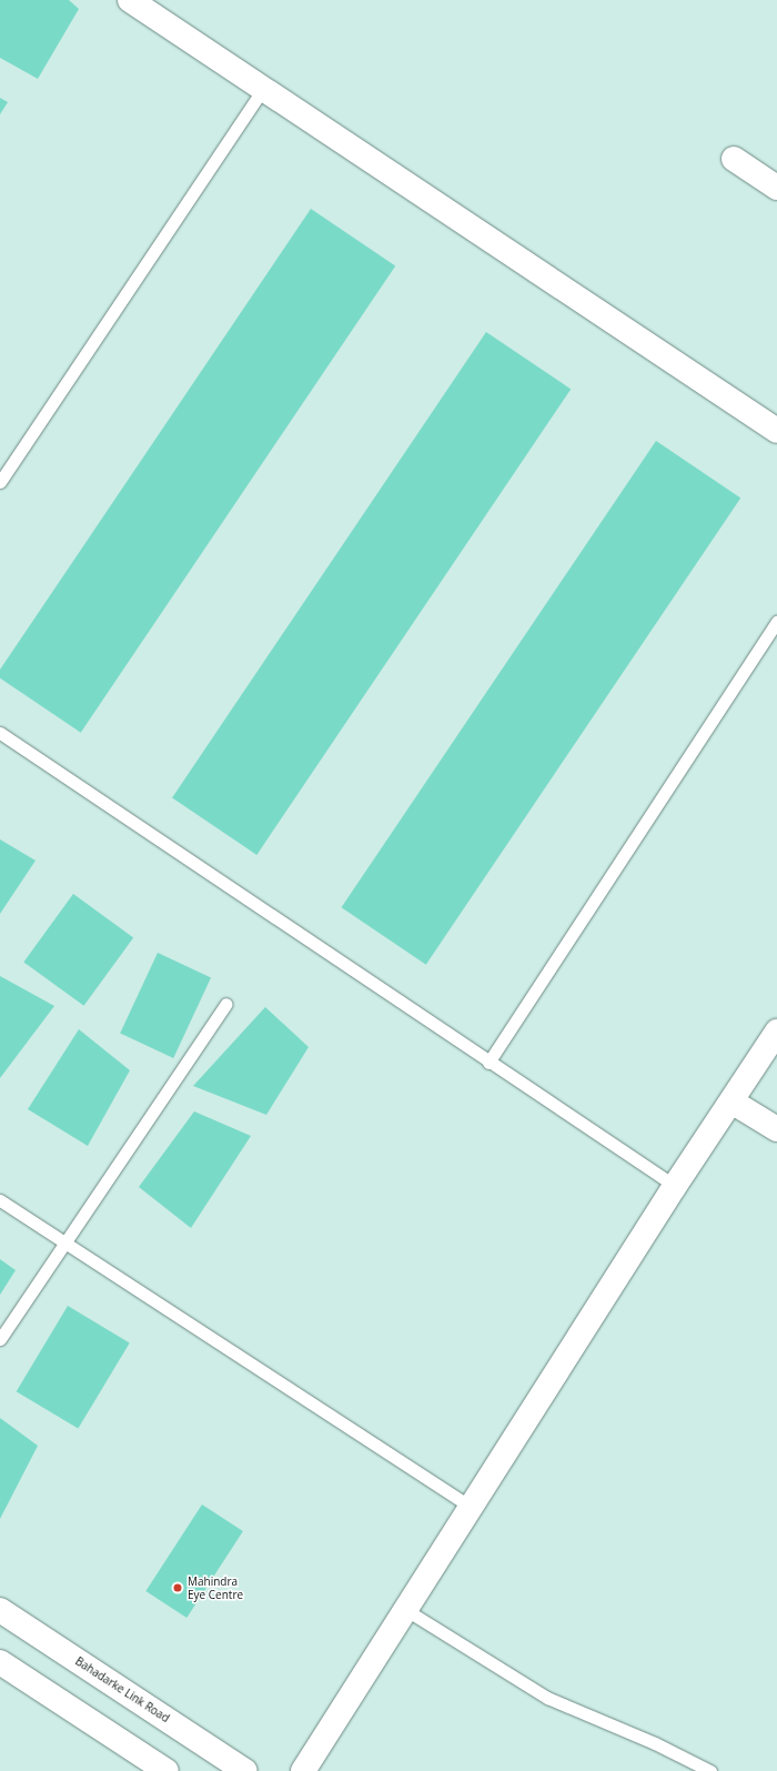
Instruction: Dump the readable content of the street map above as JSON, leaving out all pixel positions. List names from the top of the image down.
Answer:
{
  "streets": {
    "street": ["Bahadarke Link Road"]
  },
  "places": ["Mahindra Eye Centre"]
}
